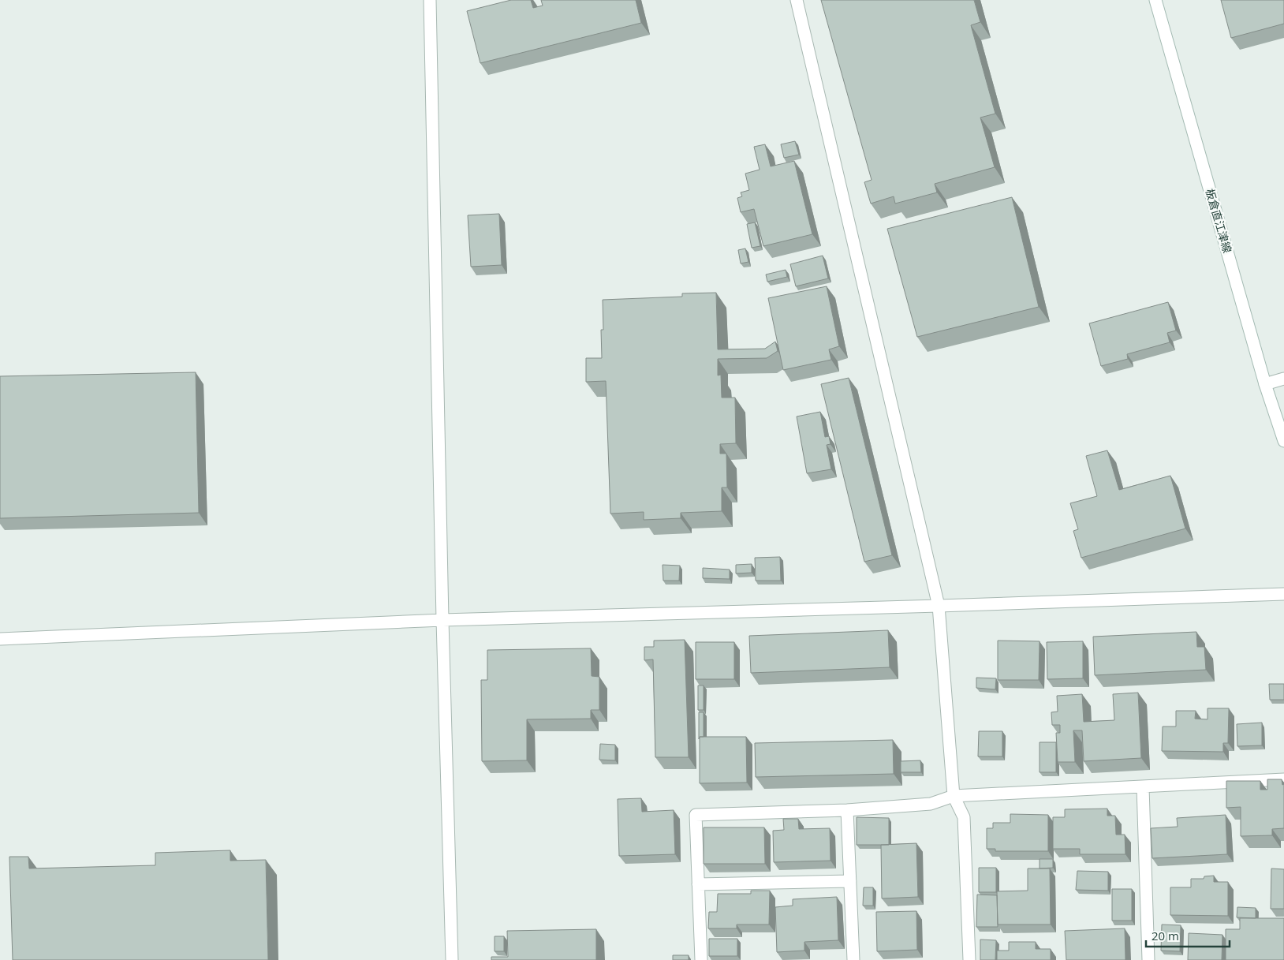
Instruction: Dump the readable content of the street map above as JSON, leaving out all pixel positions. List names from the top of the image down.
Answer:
{
  "streets": {
    "street": ["板倉直江津線"]
  },
  "scale_bar": "20 m"
}
